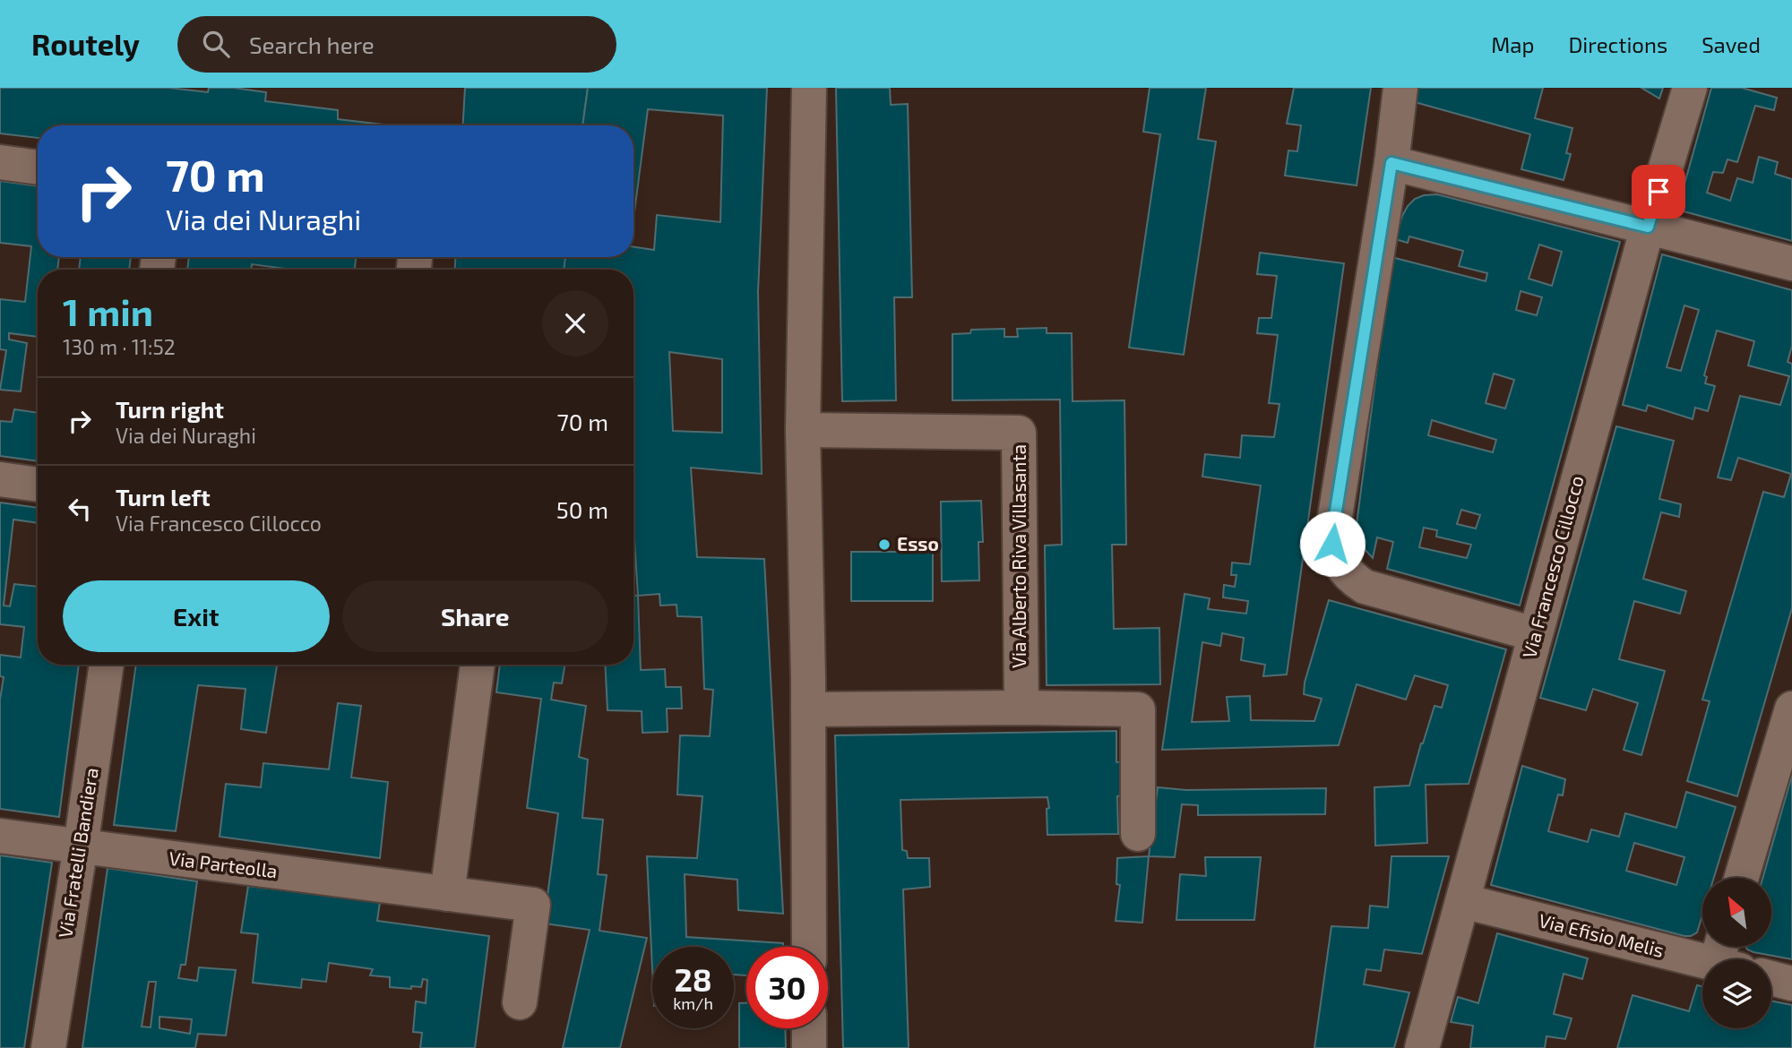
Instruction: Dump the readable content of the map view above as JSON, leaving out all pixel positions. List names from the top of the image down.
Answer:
{
  "streets": {
    "street": [
      "Via Alberto Riva Villasanta",
      "Via Francesco Cillocco",
      "Via Fratelli Bandiera",
      "Via Parteolla",
      "Via Efisio Melis"
    ]
  },
  "crossings": [
    ["Via Francesco Cillocco", "Via Efisio Melis"],
    ["Via Fratelli Bandiera", "Via Parteolla"]
  ],
  "places": ["Esso"],
  "north": "top left",
  "page": {
    "header": "Routely",
    "search": "Search here",
    "nav": ["Map", "Directions", "Saved"],
    "turn": ["70 m", "Via dei Nuraghi"],
    "heading": ["1 min", "130 m · 11:52"],
    "list": [
      {
        "name": "Turn right",
        "note": "Via dei Nuraghi",
        "value": "70 m"
      },
      {
        "name": "Turn left",
        "note": "Via Francesco Cillocco",
        "value": "50 m"
      }
    ],
    "buttons": ["Exit", "Share"],
    "speed": "28 km/h",
    "limit": "30"
  }
}
